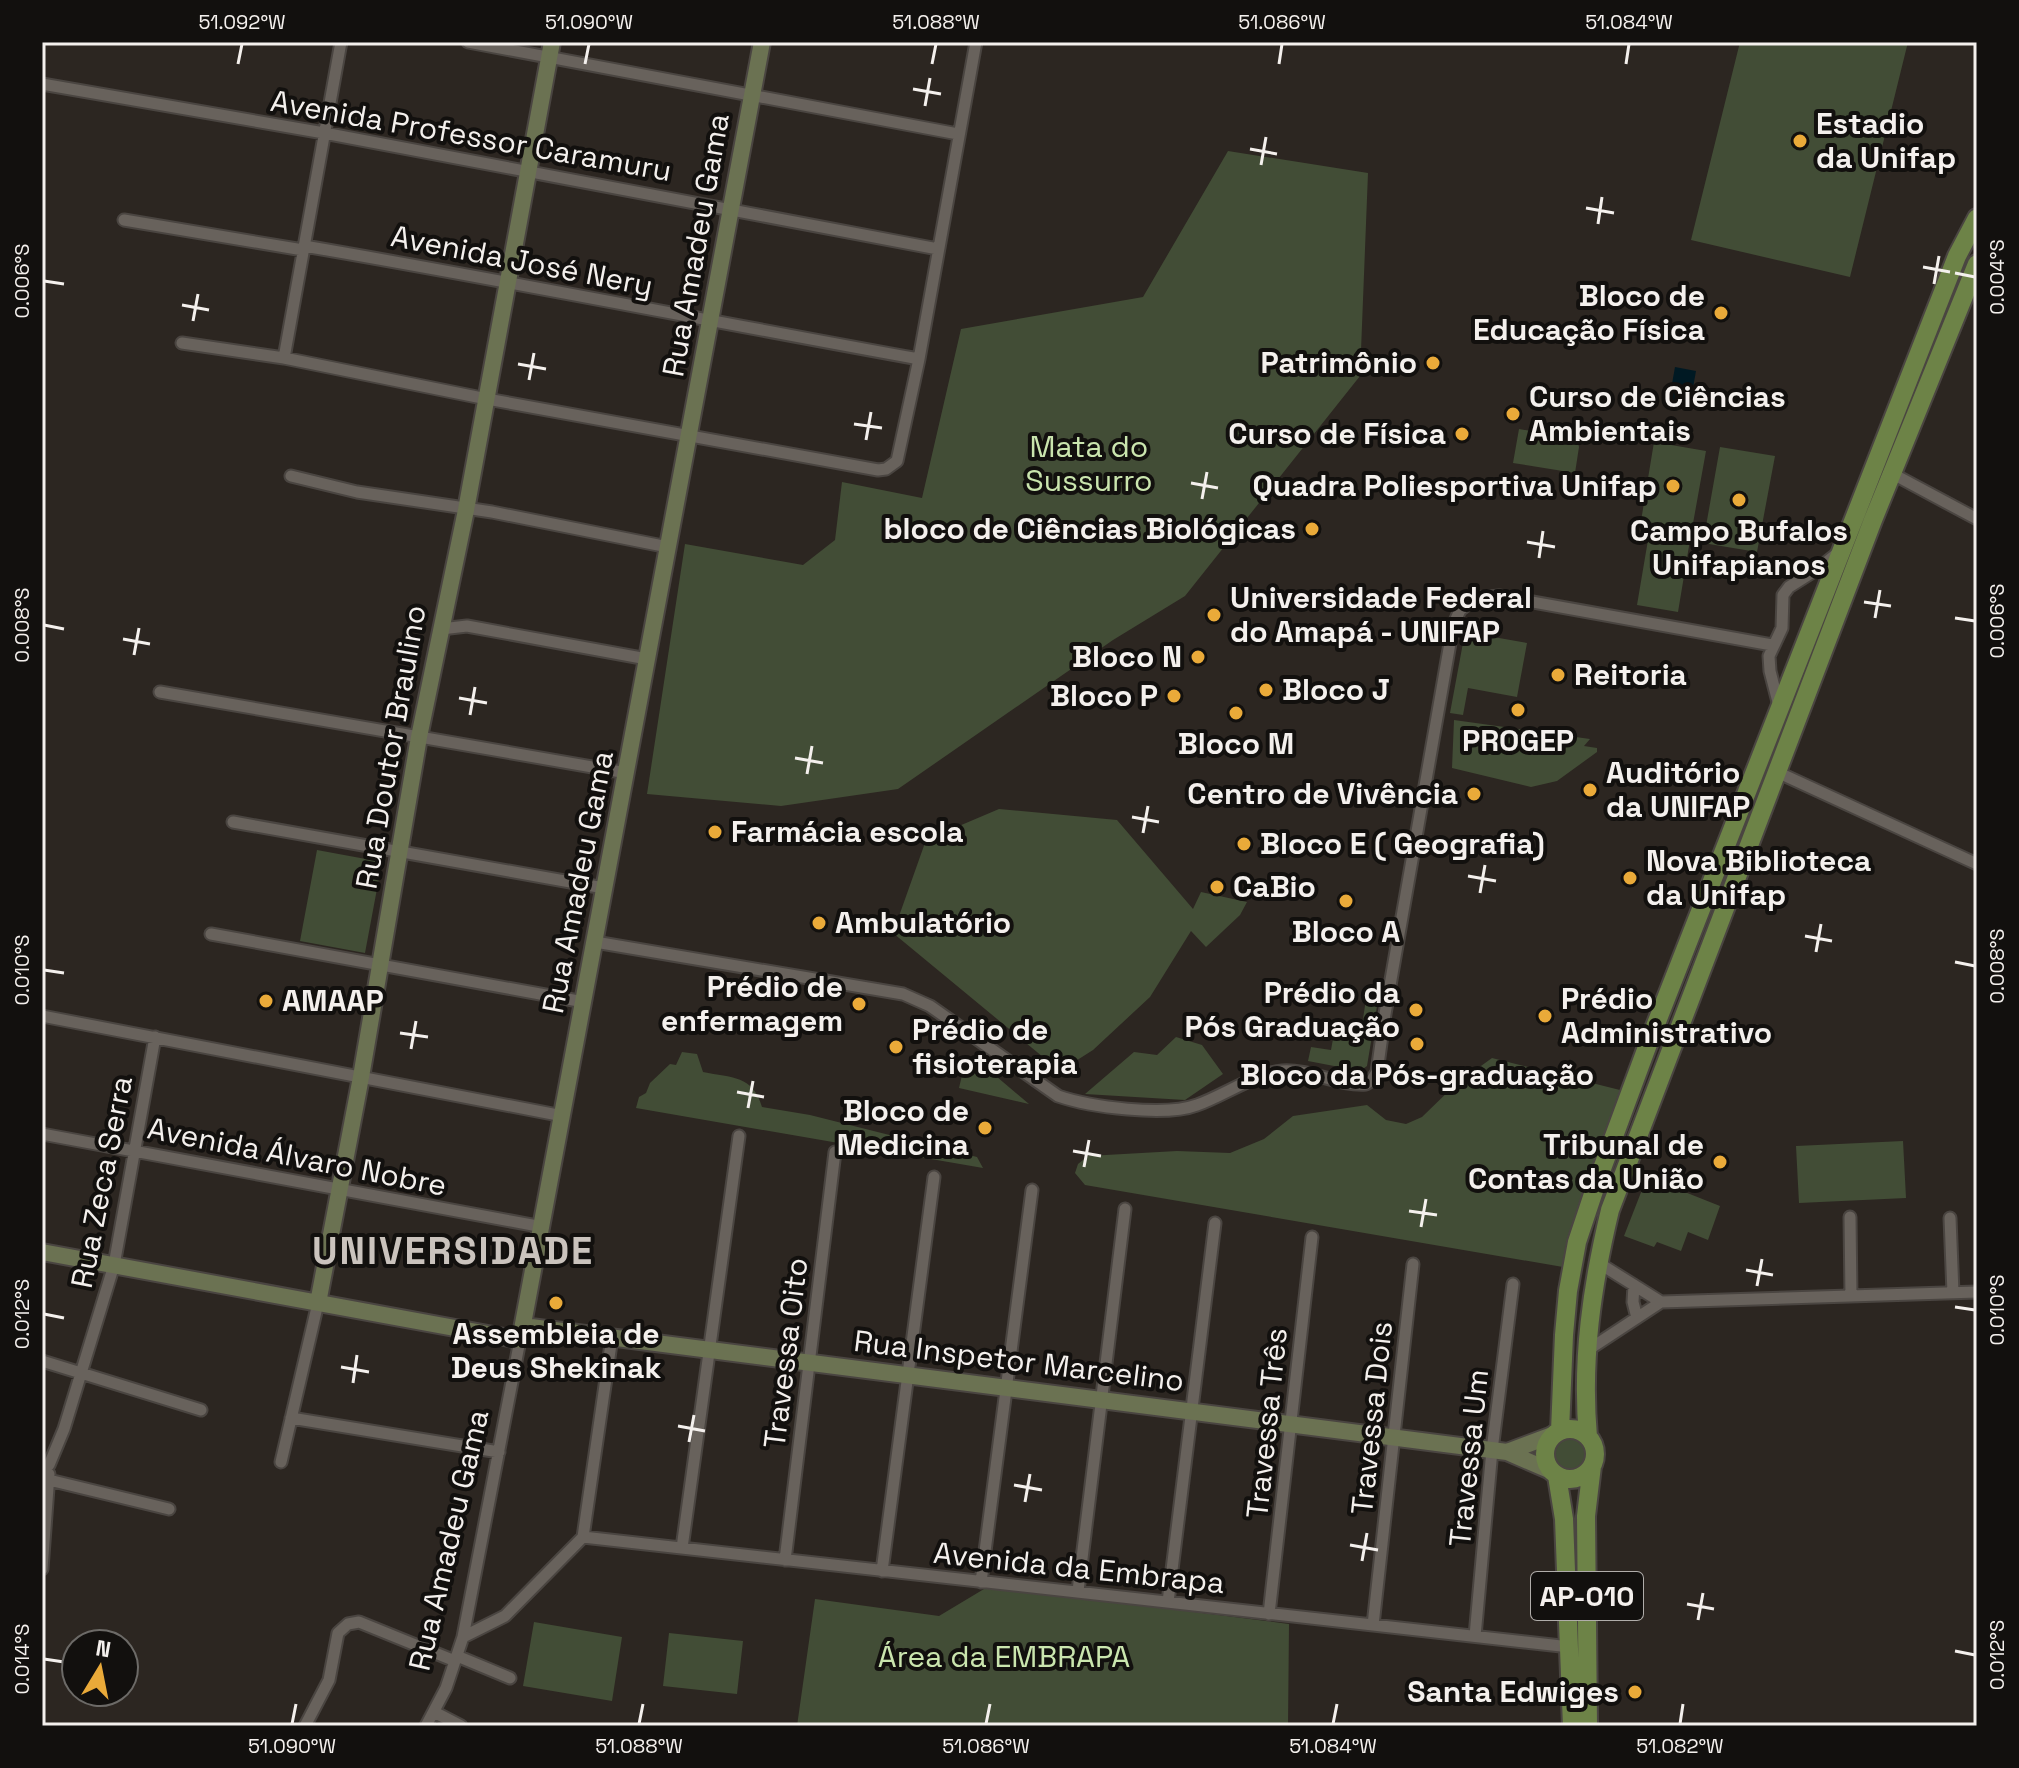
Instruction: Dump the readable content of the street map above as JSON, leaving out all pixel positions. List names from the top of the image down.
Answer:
{
  "streets": {
    "main road": ["AP-010"],
    "street": [
      "Avenida Professor Caramuru",
      "Rua Amadeu Gama",
      "Avenida José Nery",
      "Rua Doutor Braulino",
      "Avenida Álvaro Nobre",
      "Rua Zeca Serra",
      "Travessa Oito",
      "Rua Inspetor Marcelino",
      "Travessa Dois",
      "Travessa Três",
      "Travessa Um",
      "Avenida da Embrapa"
    ]
  },
  "crossings": [
    ["Avenida Professor Caramuru", "Rua Amadeu Gama"],
    ["Avenida Professor Caramuru", "Rua Doutor Braulino"],
    ["Rua Amadeu Gama", "Avenida José Nery"],
    ["Rua Amadeu Gama", "Avenida Álvaro Nobre"],
    ["Rua Amadeu Gama", "Rua Inspetor Marcelino"],
    ["Avenida José Nery", "Rua Doutor Braulino"],
    ["Rua Doutor Braulino", "Avenida Álvaro Nobre"],
    ["Rua Doutor Braulino", "Rua Inspetor Marcelino"],
    ["Avenida Álvaro Nobre", "Rua Zeca Serra"],
    ["Rua Zeca Serra", "Rua Inspetor Marcelino"],
    ["Travessa Oito", "Rua Inspetor Marcelino"],
    ["Travessa Oito", "Avenida da Embrapa"],
    ["Rua Inspetor Marcelino", "Travessa Dois"],
    ["Rua Inspetor Marcelino", "Travessa Três"],
    ["Rua Inspetor Marcelino", "Travessa Um"],
    ["Rua Inspetor Marcelino", "AP-010"],
    ["Travessa Dois", "Avenida da Embrapa"],
    ["Travessa Três", "Avenida da Embrapa"],
    ["Travessa Um", "Avenida da Embrapa"],
    ["Avenida da Embrapa", "AP-010"]
  ],
  "districts": ["UNIVERSIDADE"],
  "parks": ["Mata do Sussurro", "Área da EMBRAPA"],
  "places": [
    "Estadio da Unifap",
    "Bloco de Educação Física",
    "Patrimônio",
    "Curso de Ciências Ambientais",
    "Curso de Física",
    "Quadra Poliesportiva Unifap",
    "Campo Bufalos Unifapianos",
    "bloco de Ciências Biológicas",
    "Universidade Federal do Amapá - UNIFAP",
    "Bloco N",
    "Reitoria",
    "Bloco J",
    "Bloco P",
    "PROGEP",
    "Bloco M",
    "Auditório da UNIFAP",
    "Centro de Vivência",
    "Farmácia escola",
    "Bloco E ( Geografia)",
    "Nova Biblioteca da Unifap",
    "CaBio",
    "Bloco A",
    "Ambulatório",
    "AMAAP",
    "Prédio de enfermagem",
    "Prédio da Pós Graduação",
    "Prédio Administrativo",
    "Bloco da Pós-graduação",
    "Prédio de fisioterapia",
    "Bloco de Medicina",
    "Tribunal de Contas da União",
    "Assembleia de Deus Shekinak",
    "Santa Edwiges"
  ],
  "north": "top",
  "coordinates": [
    "51.092°W",
    "51.090°W",
    "51.088°W",
    "51.086°W",
    "51.084°W",
    "0.004°S",
    "0.006°S",
    "0.008°S",
    "0.010°S",
    "0.012°S",
    "0.014°S",
    "51.082°W"
  ]
}
